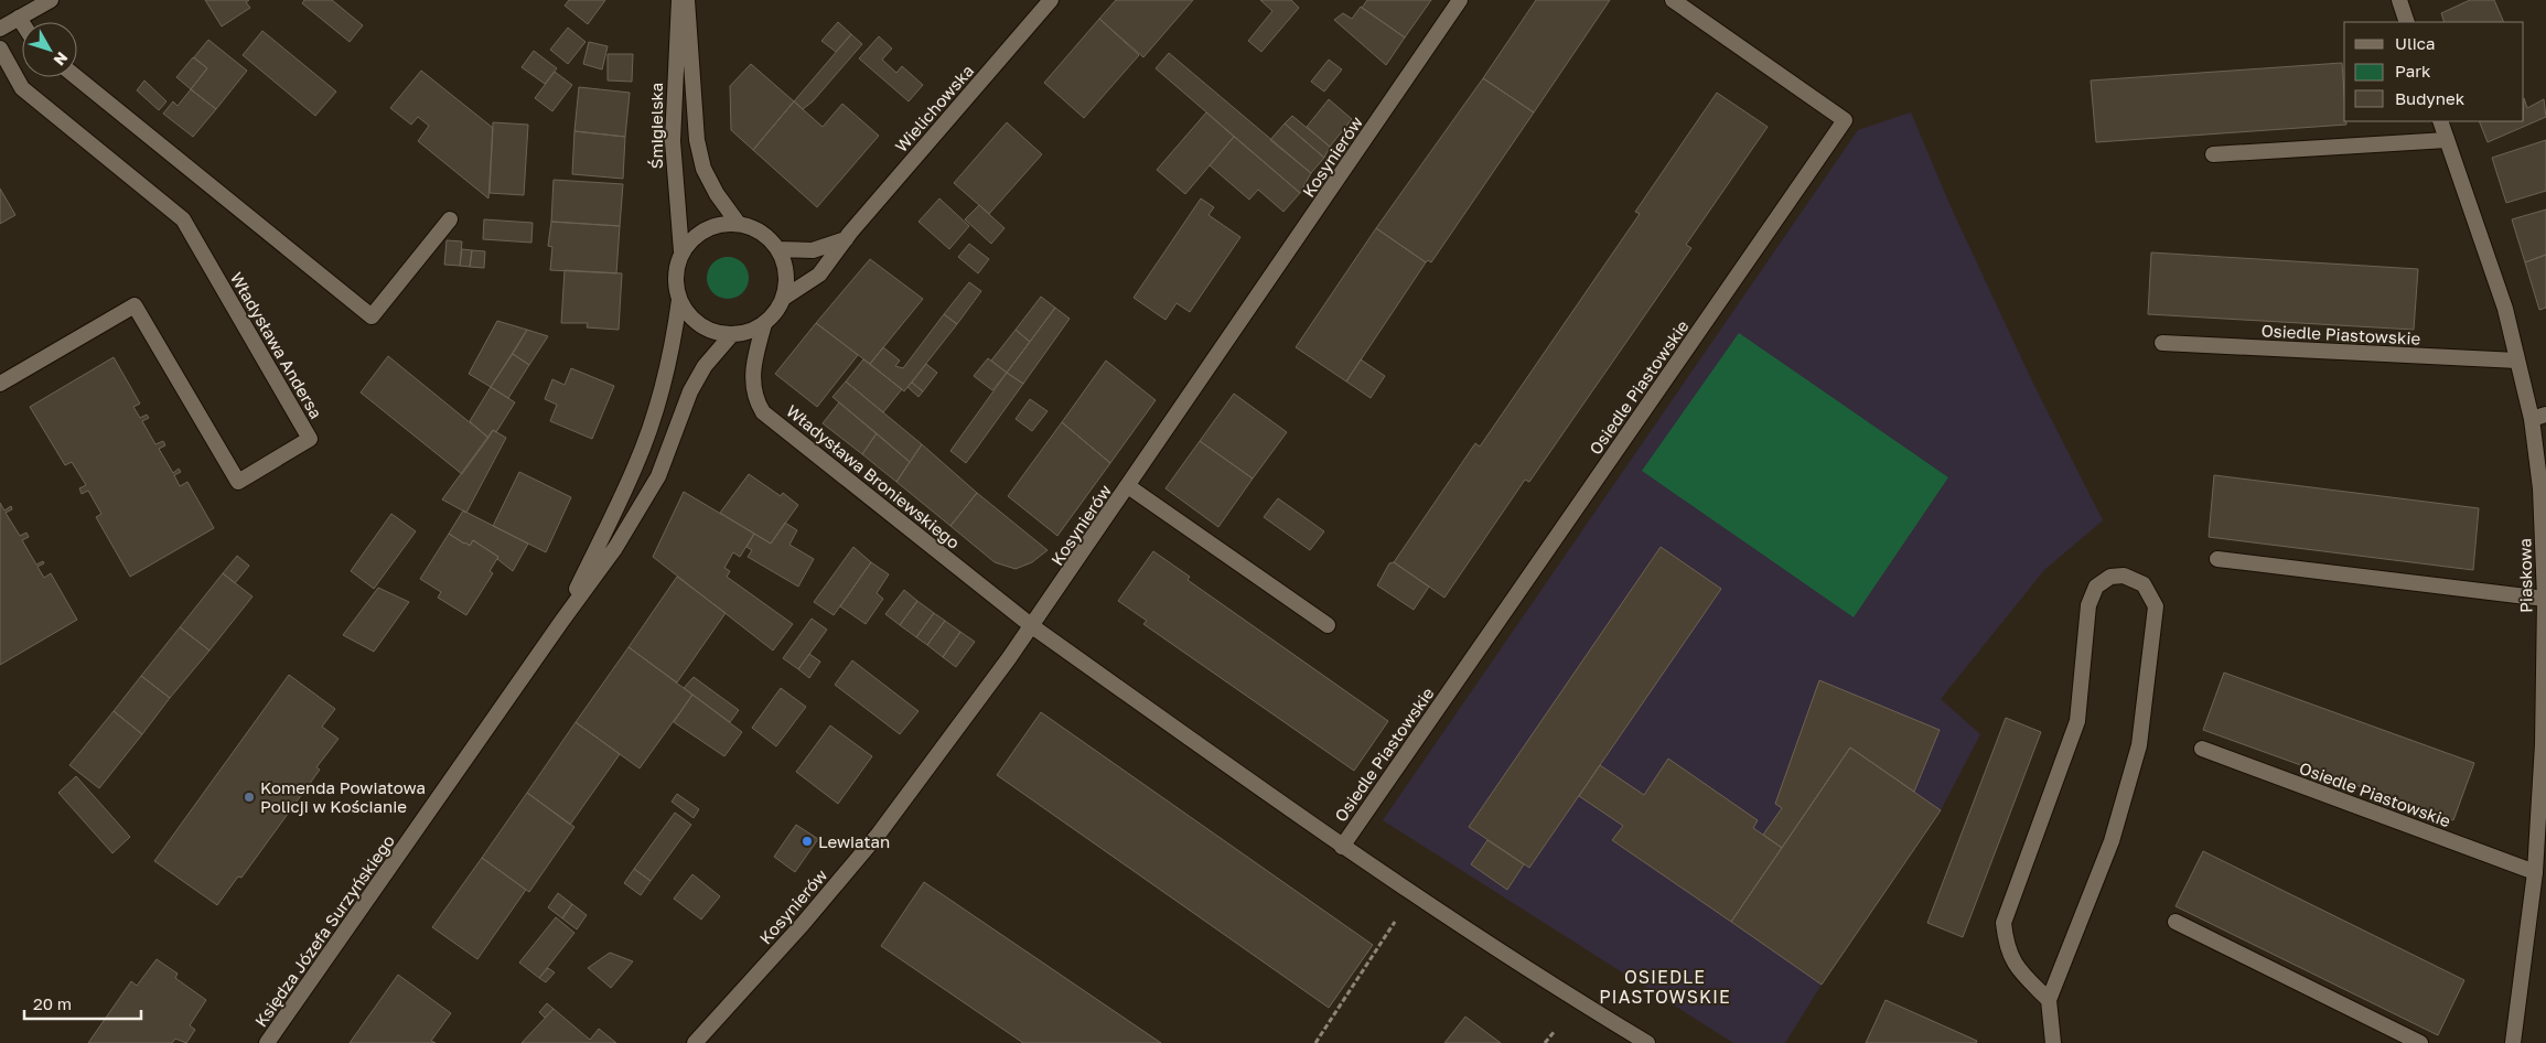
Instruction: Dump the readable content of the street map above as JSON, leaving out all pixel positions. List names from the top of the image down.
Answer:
{
  "streets": {
    "street": [
      "Wielichowska",
      "Śmigielska",
      "Kosynierów",
      "Osiedle Piastowskie",
      "Władysława Andersa",
      "Władysława Broniewskiego",
      "Piaskowa",
      "Księdza Józefa Surzyńskiego"
    ]
  },
  "crossings": [
    ["Wielichowska", "Śmigielska"],
    ["Wielichowska", "Władysława Broniewskiego"],
    ["Wielichowska", "Księdza Józefa Surzyńskiego"],
    ["Śmigielska", "Władysława Broniewskiego"],
    ["Śmigielska", "Księdza Józefa Surzyńskiego"],
    ["Kosynierów", "Osiedle Piastowskie"],
    ["Kosynierów", "Władysława Broniewskiego"],
    ["Osiedle Piastowskie", "Władysława Broniewskiego"],
    ["Osiedle Piastowskie", "Piaskowa"],
    ["Władysława Broniewskiego", "Księdza Józefa Surzyńskiego"]
  ],
  "districts": ["OSIEDLE PIASTOWSKIE"],
  "places": ["Komenda Powiatowa Policji w Kościanie", "Lewiatan"],
  "legend": ["Ulica", "Park", "Budynek"],
  "scale_bar": "20 m",
  "north": "bottom right"
}
